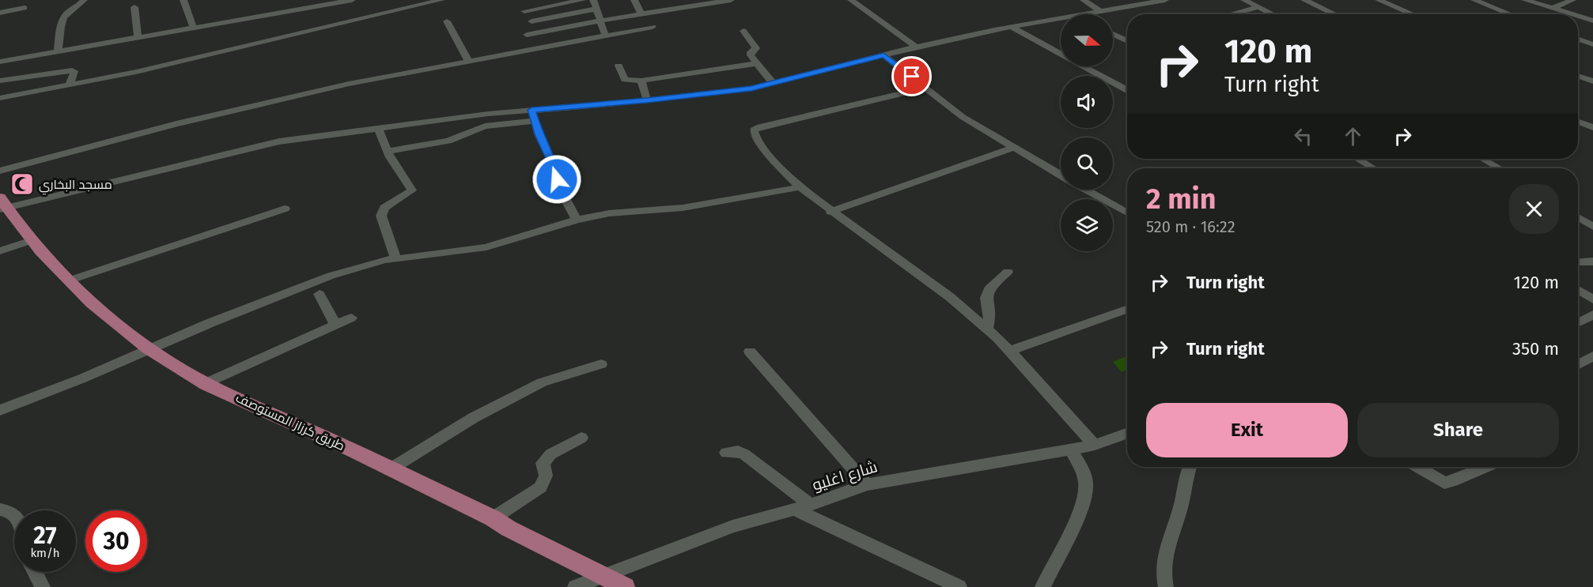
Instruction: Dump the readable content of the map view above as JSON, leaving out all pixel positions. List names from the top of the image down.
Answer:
{
  "streets": {
    "main road": ["طريق كرزاز المستوصف"],
    "street": ["شارع اغليو"]
  },
  "crossings": [
    ["طريق كرزاز المستوصف", "شارع اغليو"]
  ],
  "places": {
    "mosque": ["مسجد البخاري"]
  },
  "north": "right",
  "page": {
    "turn": ["120 m", "Turn right"],
    "heading": ["2 min", "520 m · 16:22"],
    "list": [
      {
        "name": "Turn right",
        "value": "120 m"
      },
      {
        "name": "Turn right",
        "value": "350 m"
      }
    ],
    "buttons": ["Exit", "Share"],
    "speed": "27 km/h",
    "limit": "30"
  }
}
